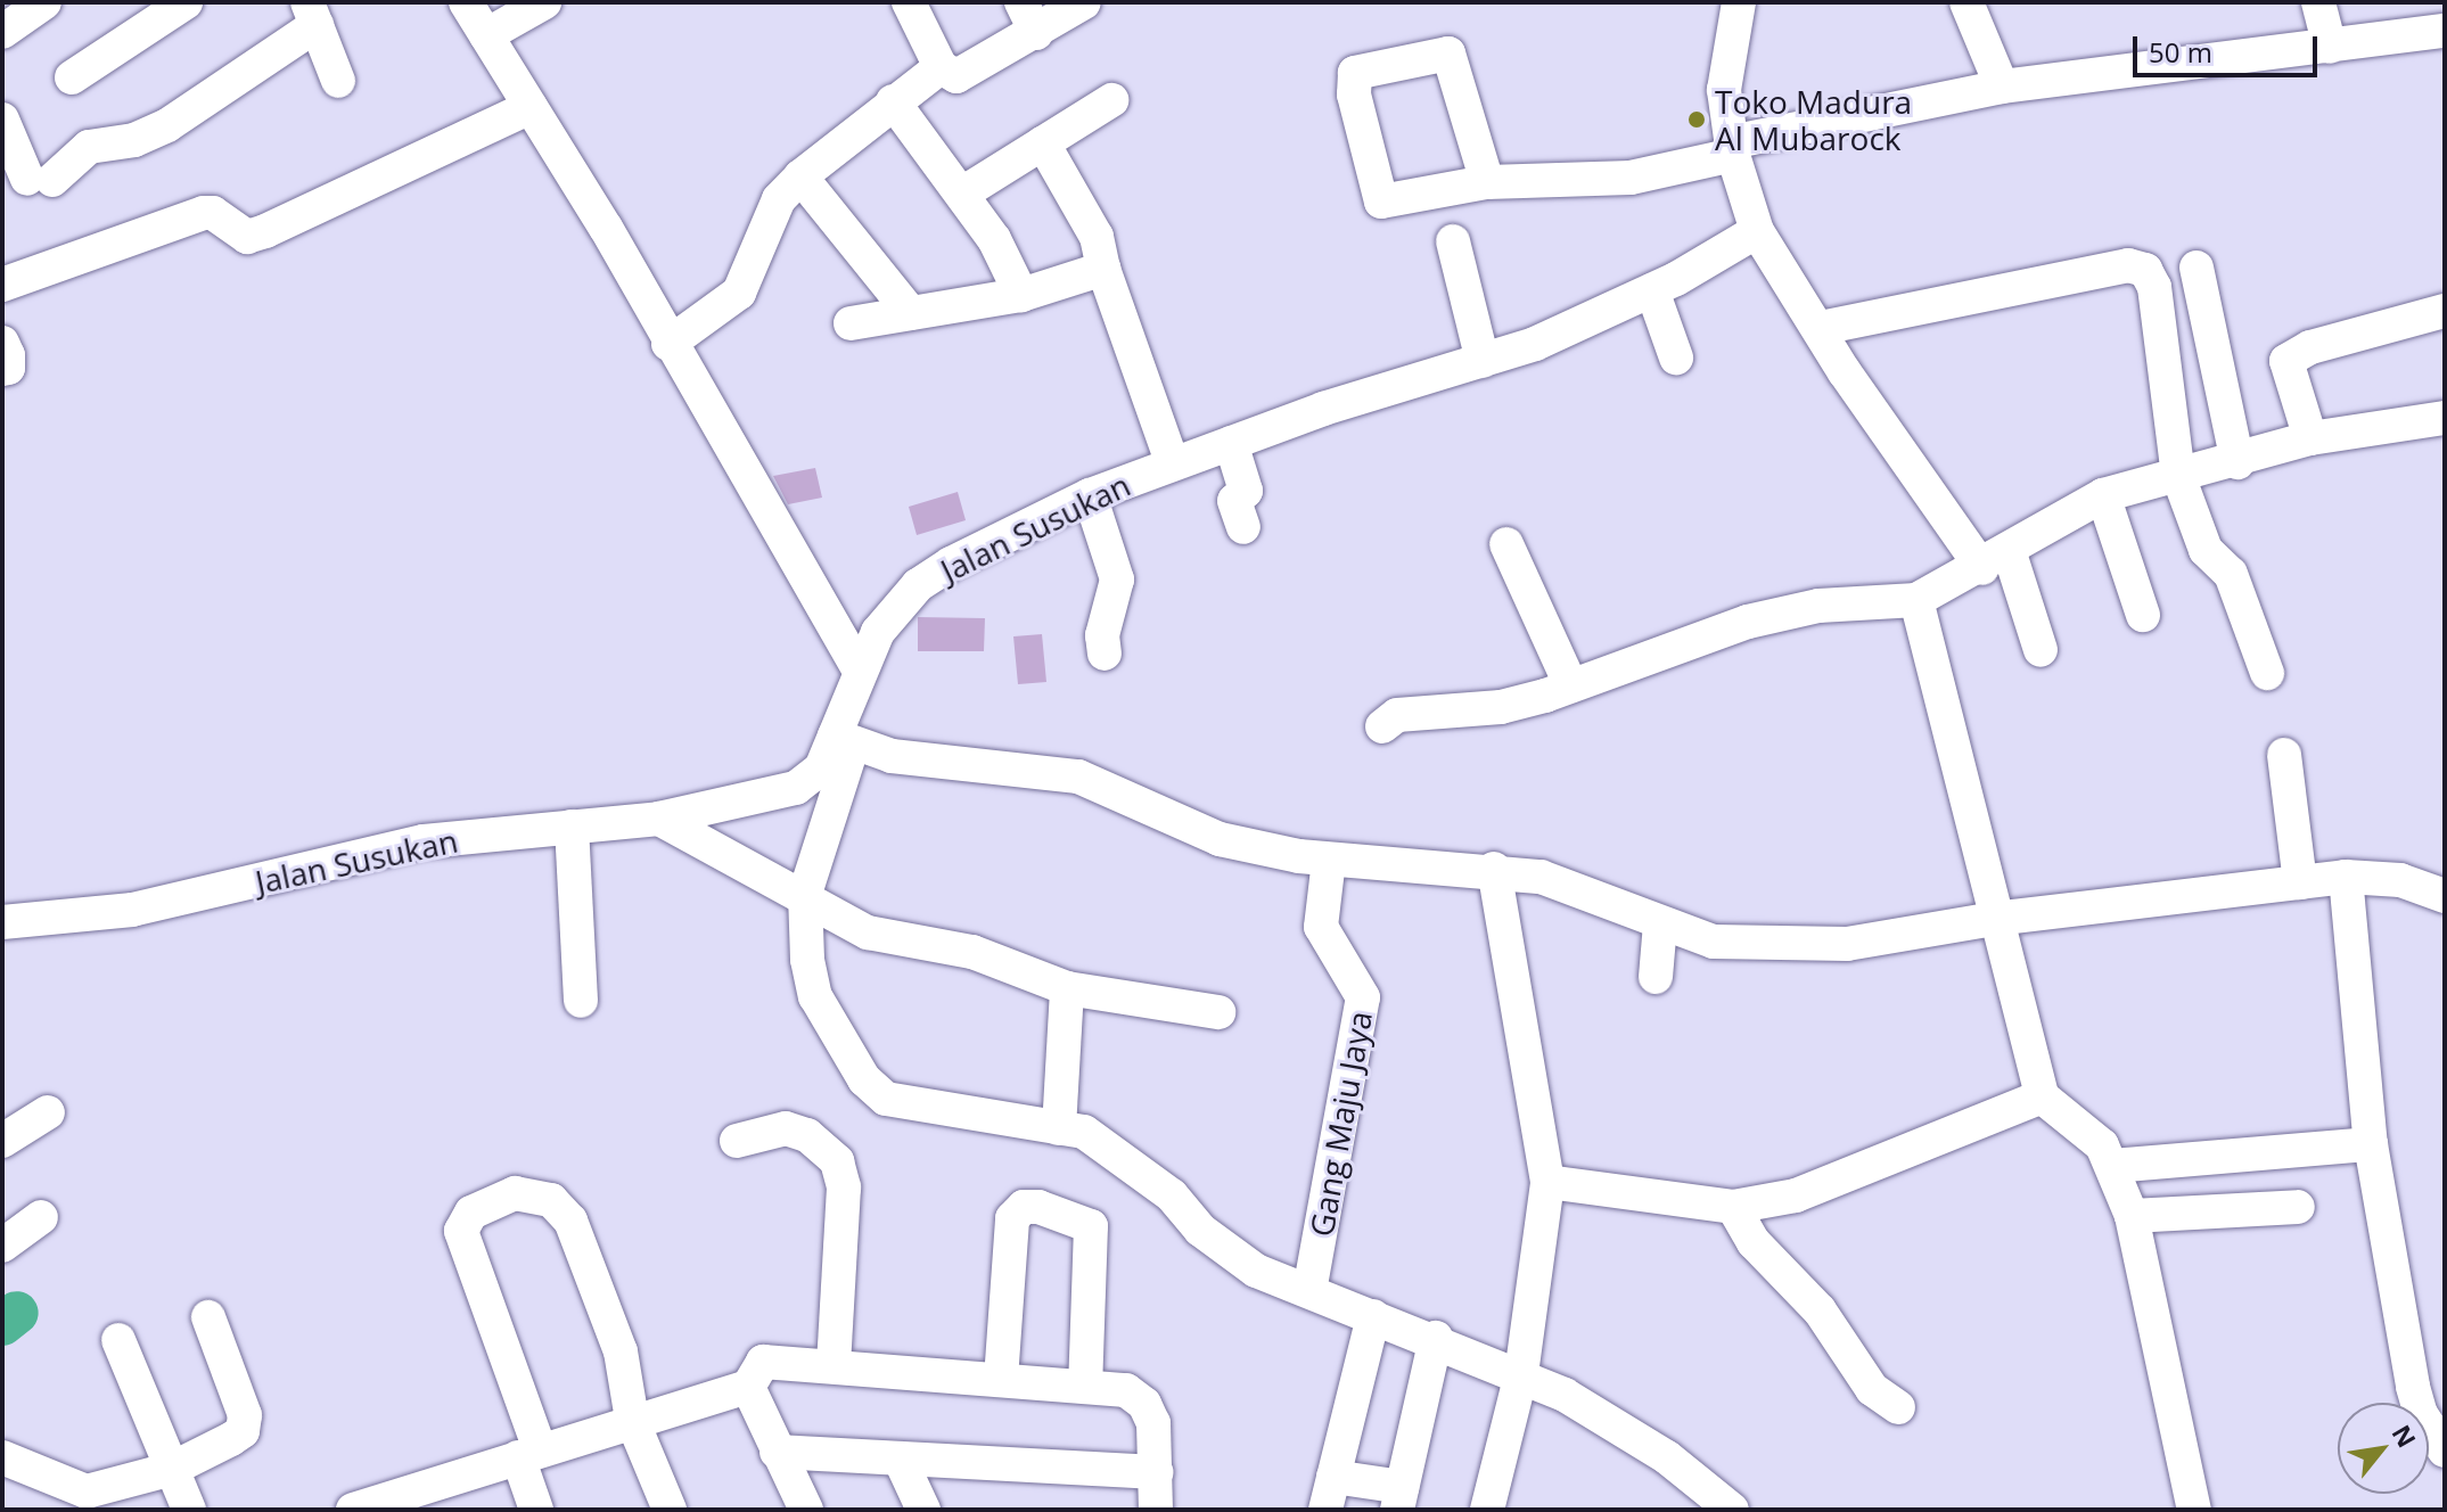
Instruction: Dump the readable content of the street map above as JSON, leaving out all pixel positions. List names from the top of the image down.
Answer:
{
  "streets": {
    "street": ["Jalan Susukan", "Gang Maju Jaya"]
  },
  "places": ["Toko Madura Al Mubarock"],
  "scale_bar": "50 m",
  "north": "top right"
}
